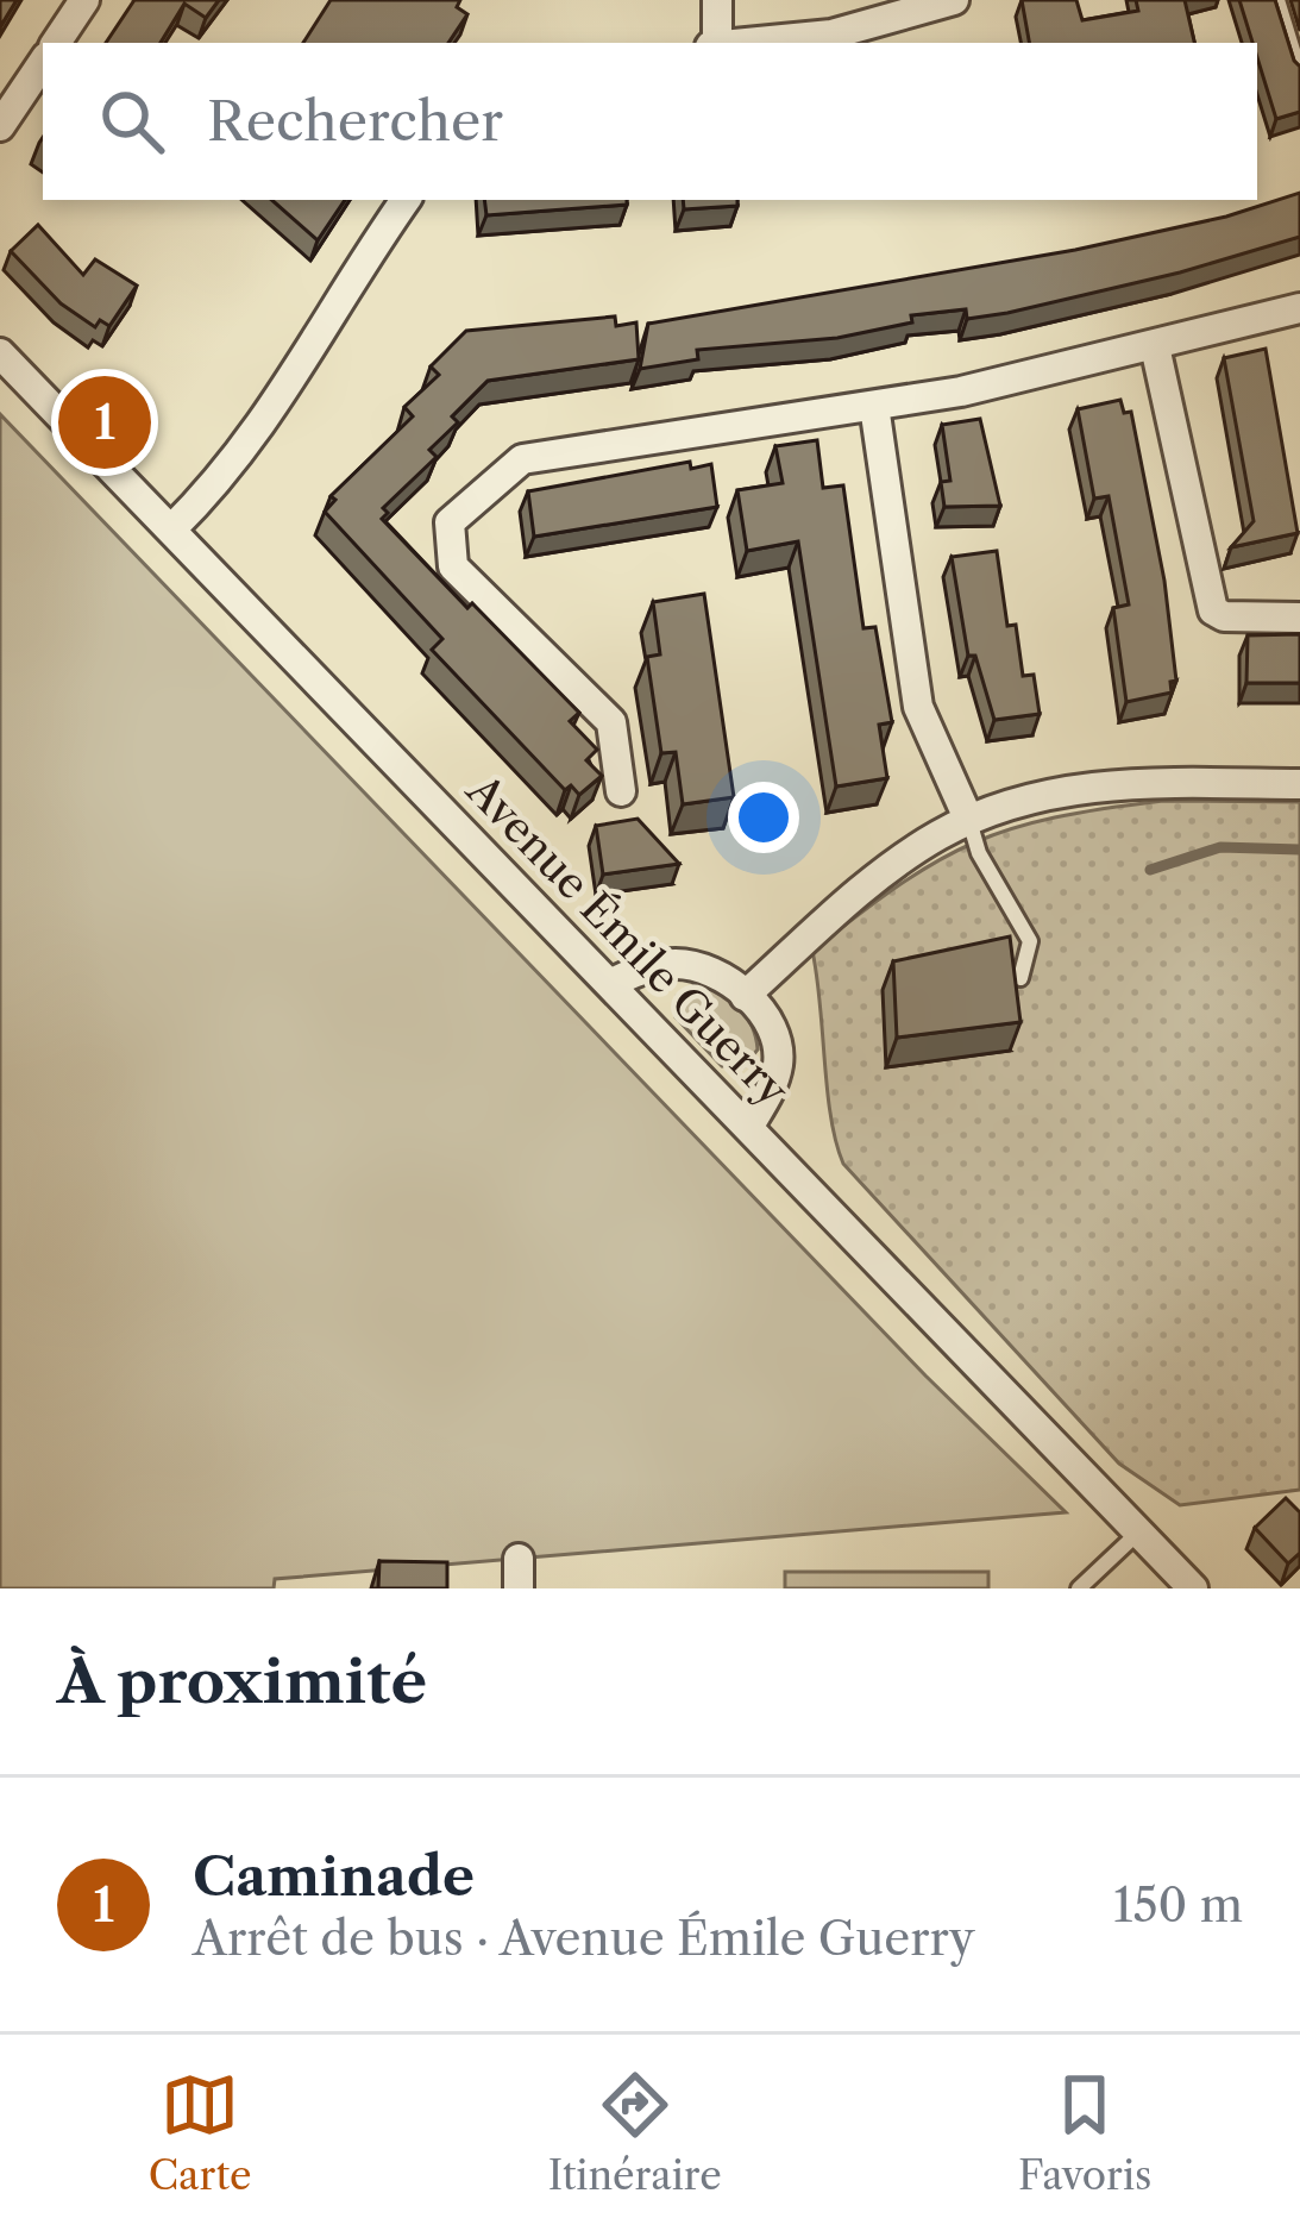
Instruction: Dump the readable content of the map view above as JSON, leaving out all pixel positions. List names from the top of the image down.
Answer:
{
  "streets": {
    "street": ["Avenue Émile Guerry"]
  },
  "page": {
    "search": "Rechercher",
    "pins": "1",
    "heading": "À proximité",
    "list": [
      {
        "mark": "1",
        "name": "Caminade",
        "note": "Arrêt de bus · Avenue Émile Guerry",
        "value": "150 m"
      }
    ],
    "nav": ["Carte", "Itinéraire", "Favoris"]
  }
}
